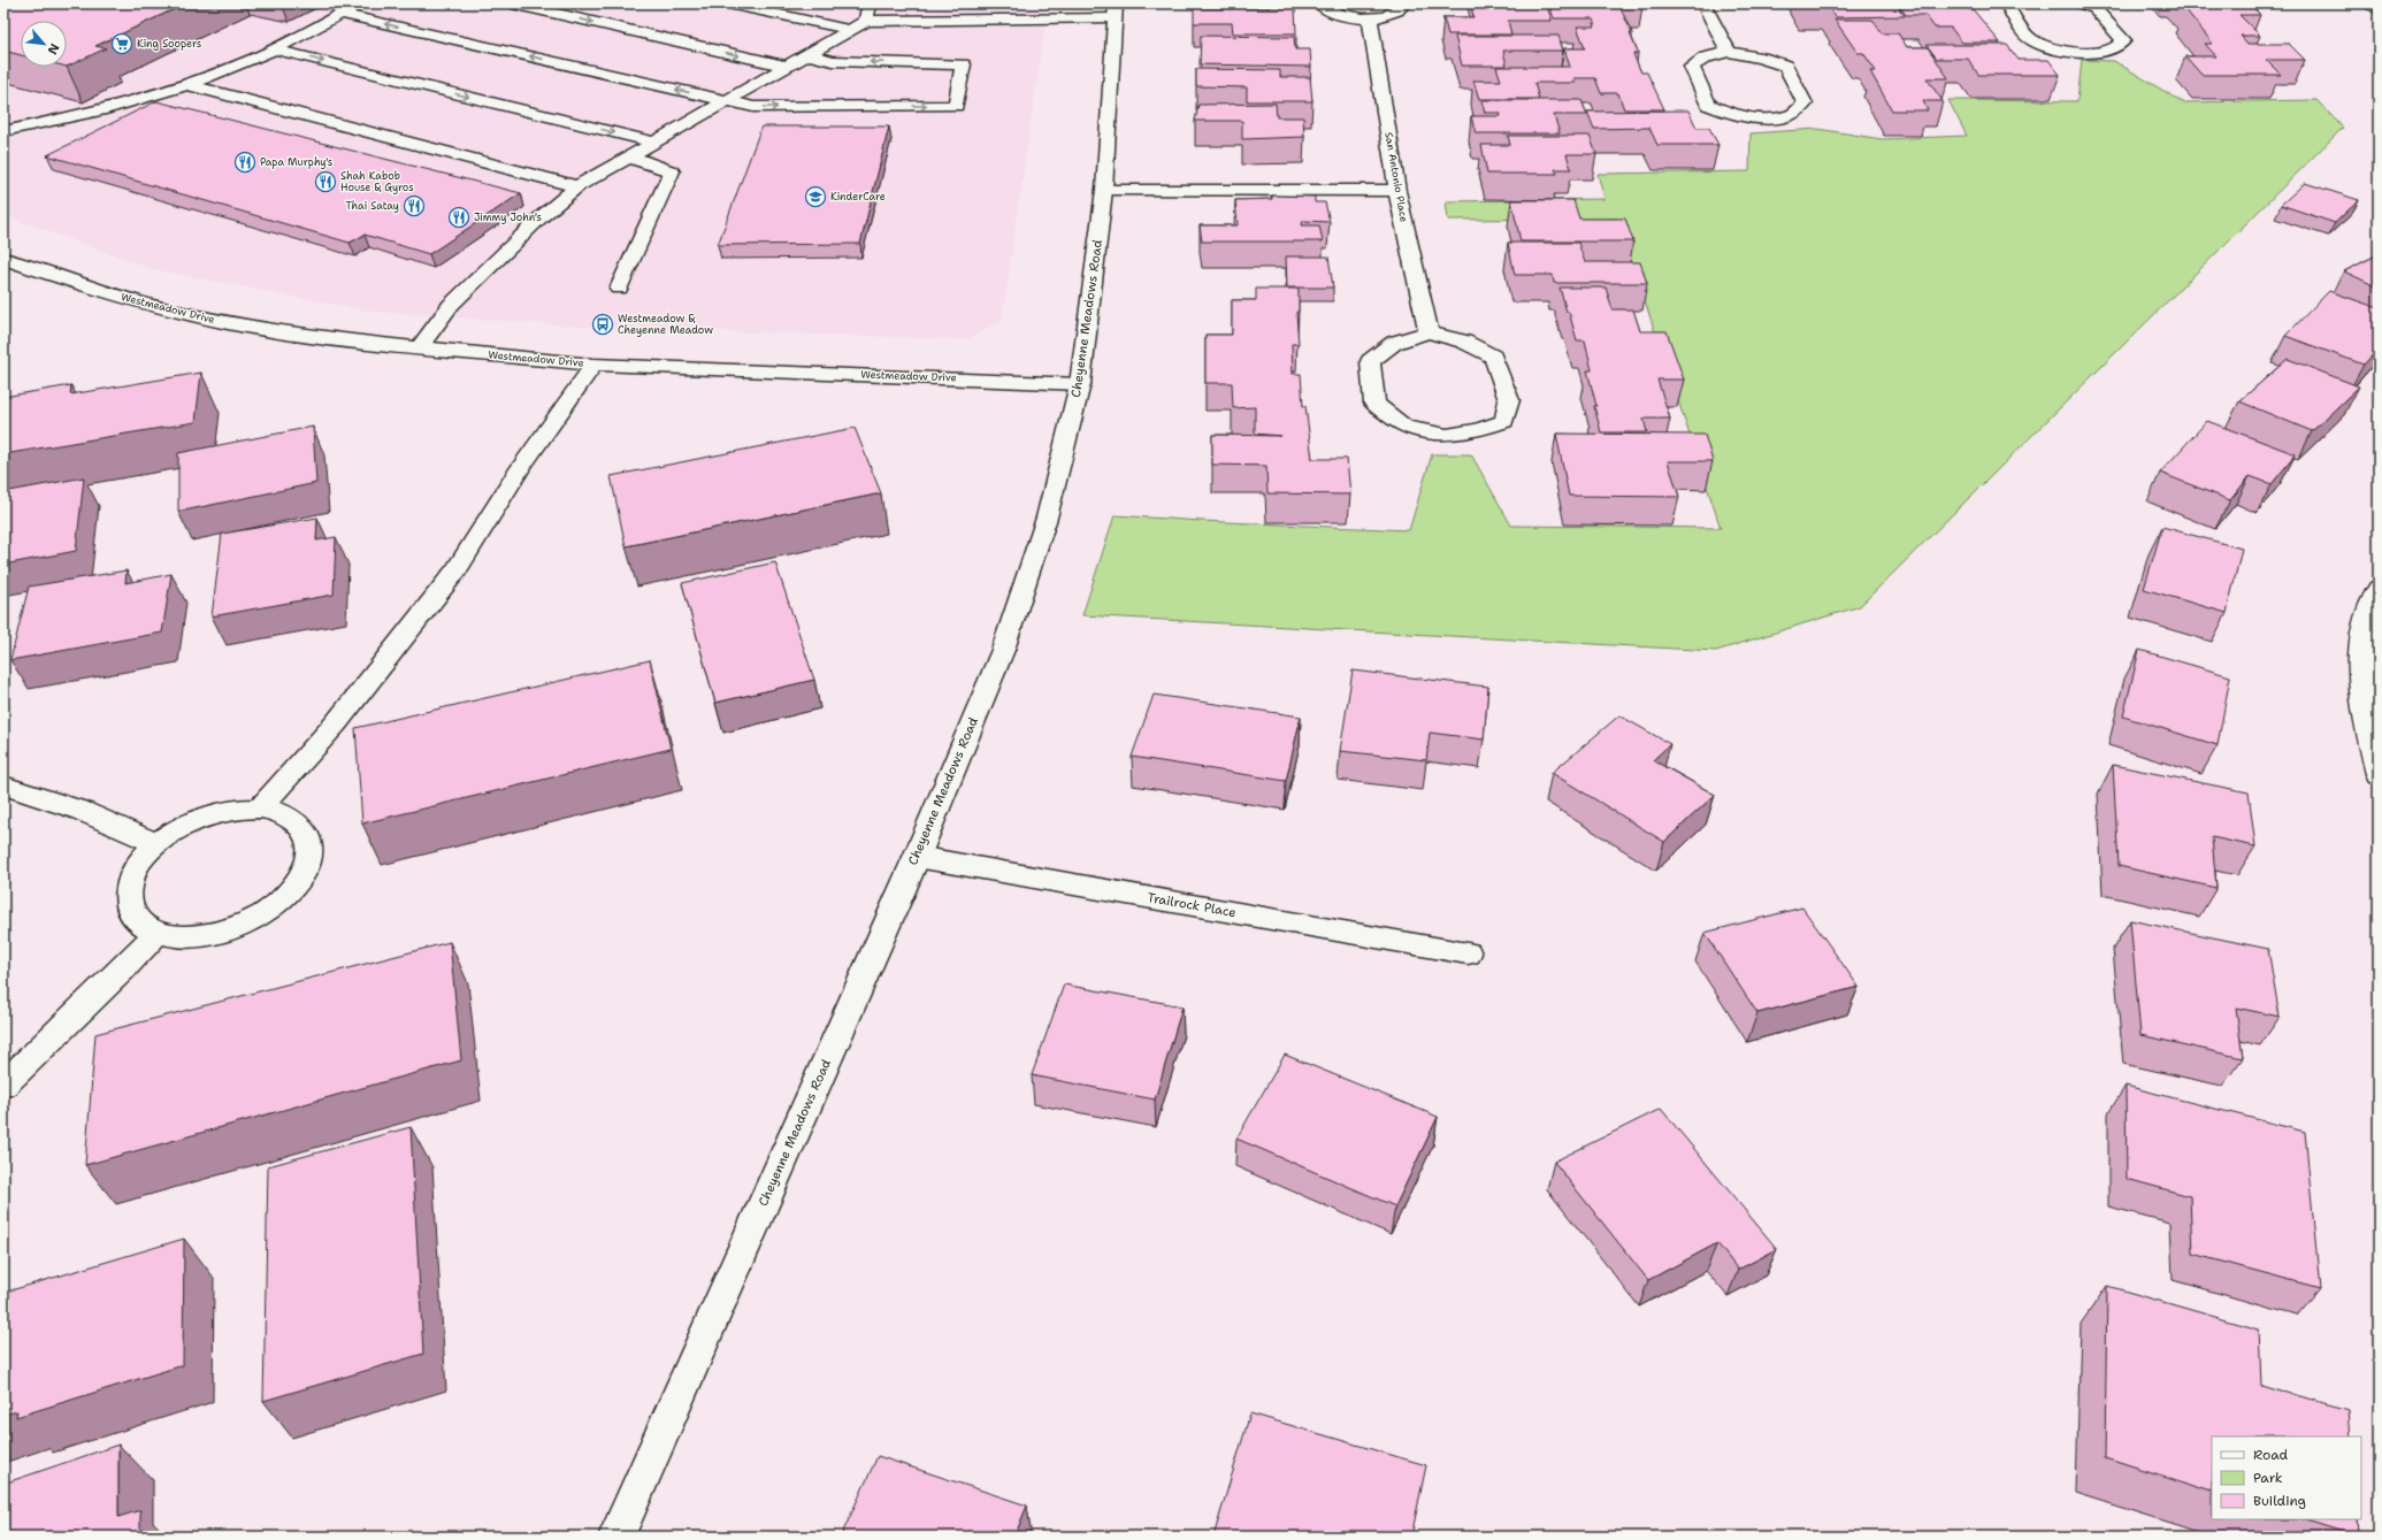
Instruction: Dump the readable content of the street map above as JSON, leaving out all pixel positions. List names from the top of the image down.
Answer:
{
  "streets": {
    "street": [
      "San Antonio Place",
      "Westmeadow Drive",
      "Cheyenne Meadows Road",
      "Trailrock Place"
    ]
  },
  "crossings": [
    ["Westmeadow Drive", "Cheyenne Meadows Road"],
    ["Cheyenne Meadows Road", "Trailrock Place"]
  ],
  "places": {
    "supermarket": ["King Soopers"],
    "restaurant": [
      "Papa Murphy's",
      "Shah Kabob House & Gyros",
      "Thai Satay",
      "Jimmy John's"
    ],
    "school or university": ["KinderCare"],
    "bus stop": ["Westmeadow & Cheyenne Meadow"]
  },
  "legend": ["Road", "Park", "Building"],
  "north": "bottom right"
}
